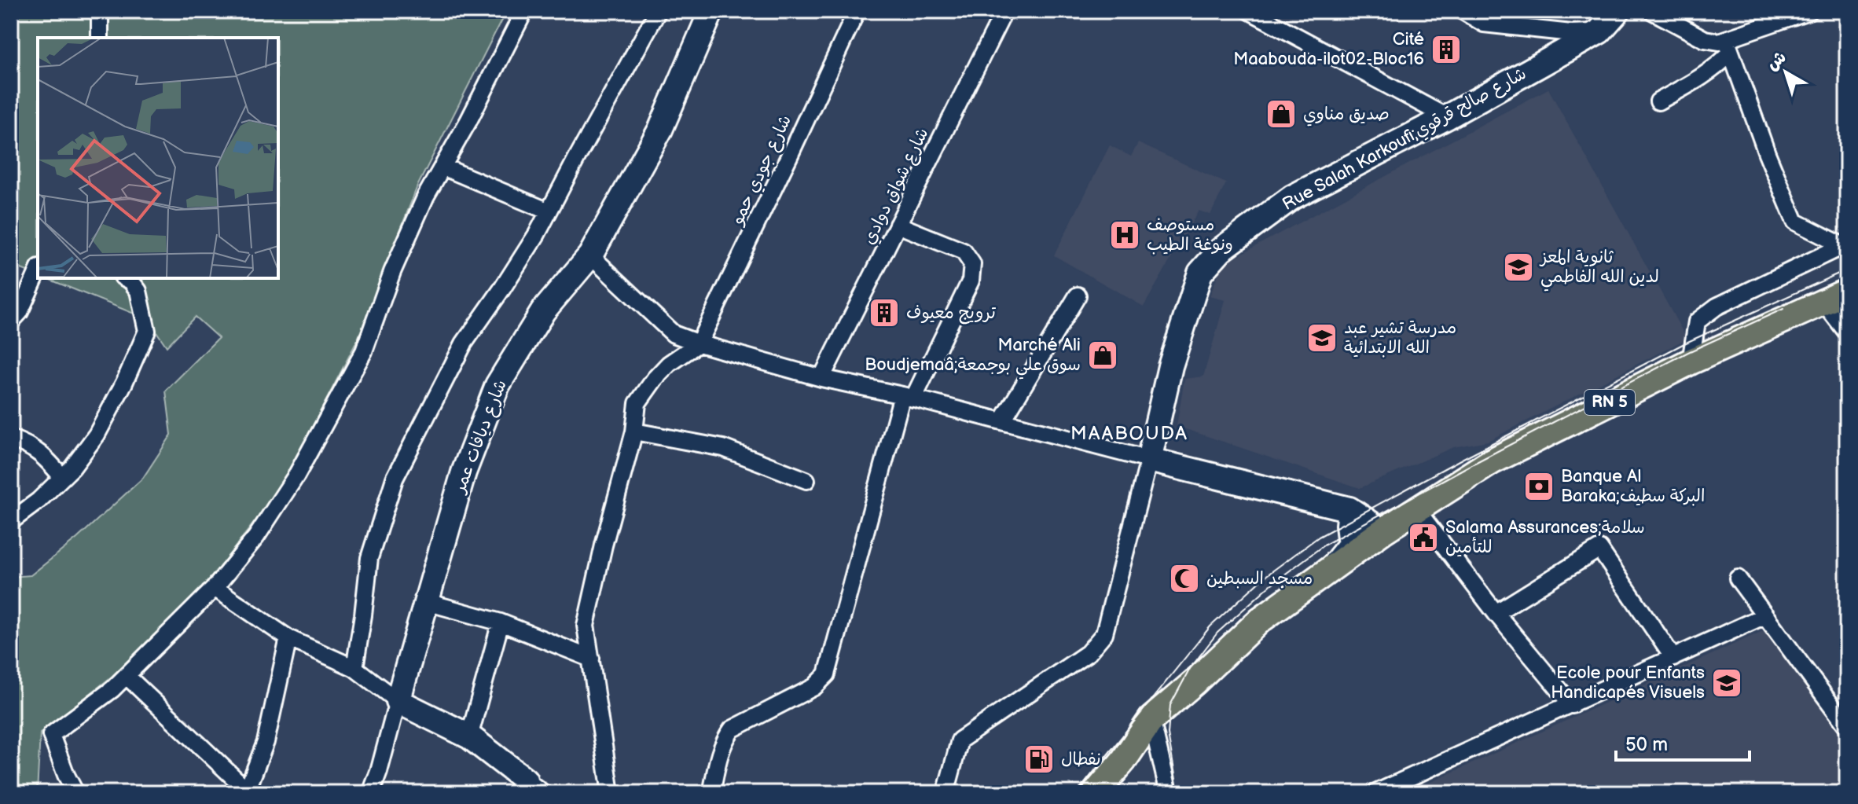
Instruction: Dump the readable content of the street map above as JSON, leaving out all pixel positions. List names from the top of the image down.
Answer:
{
  "streets": {
    "main road": ["RN 5"],
    "street": [
      "Rue Salah Karkoufi;شارع صالح قرقوي",
      "شارع جودي حمو",
      "شارع شواق دوادي",
      "شارع ديافات عمر"
    ]
  },
  "districts": ["MAABOUDA"],
  "places": {
    "building": ["Cité Maabouda-ilot02-Bloc16", "ترويج معيوف"],
    "shop": ["صديق مناوي", "Marché Ali Boudjemaâ;سوق علي بوجمعة"],
    "hospital": ["مستوصف ونوغة الطيب"],
    "school or university": ["ثانوية المعز لدين الله الفاطمي", "مدرسة تشير عبد الله الابتدائية", "Ecole pour Enfants Handicapés Visuels"],
    "bank": ["Banque Al Baraka;البركة سطيف"],
    "public building": ["Salama Assurances;سلامة للتأمين"],
    "mosque": ["مسجد السبطين"],
    "fuel station": ["نفطال"]
  },
  "scale_bar": "50 m",
  "north": "top left"
}
